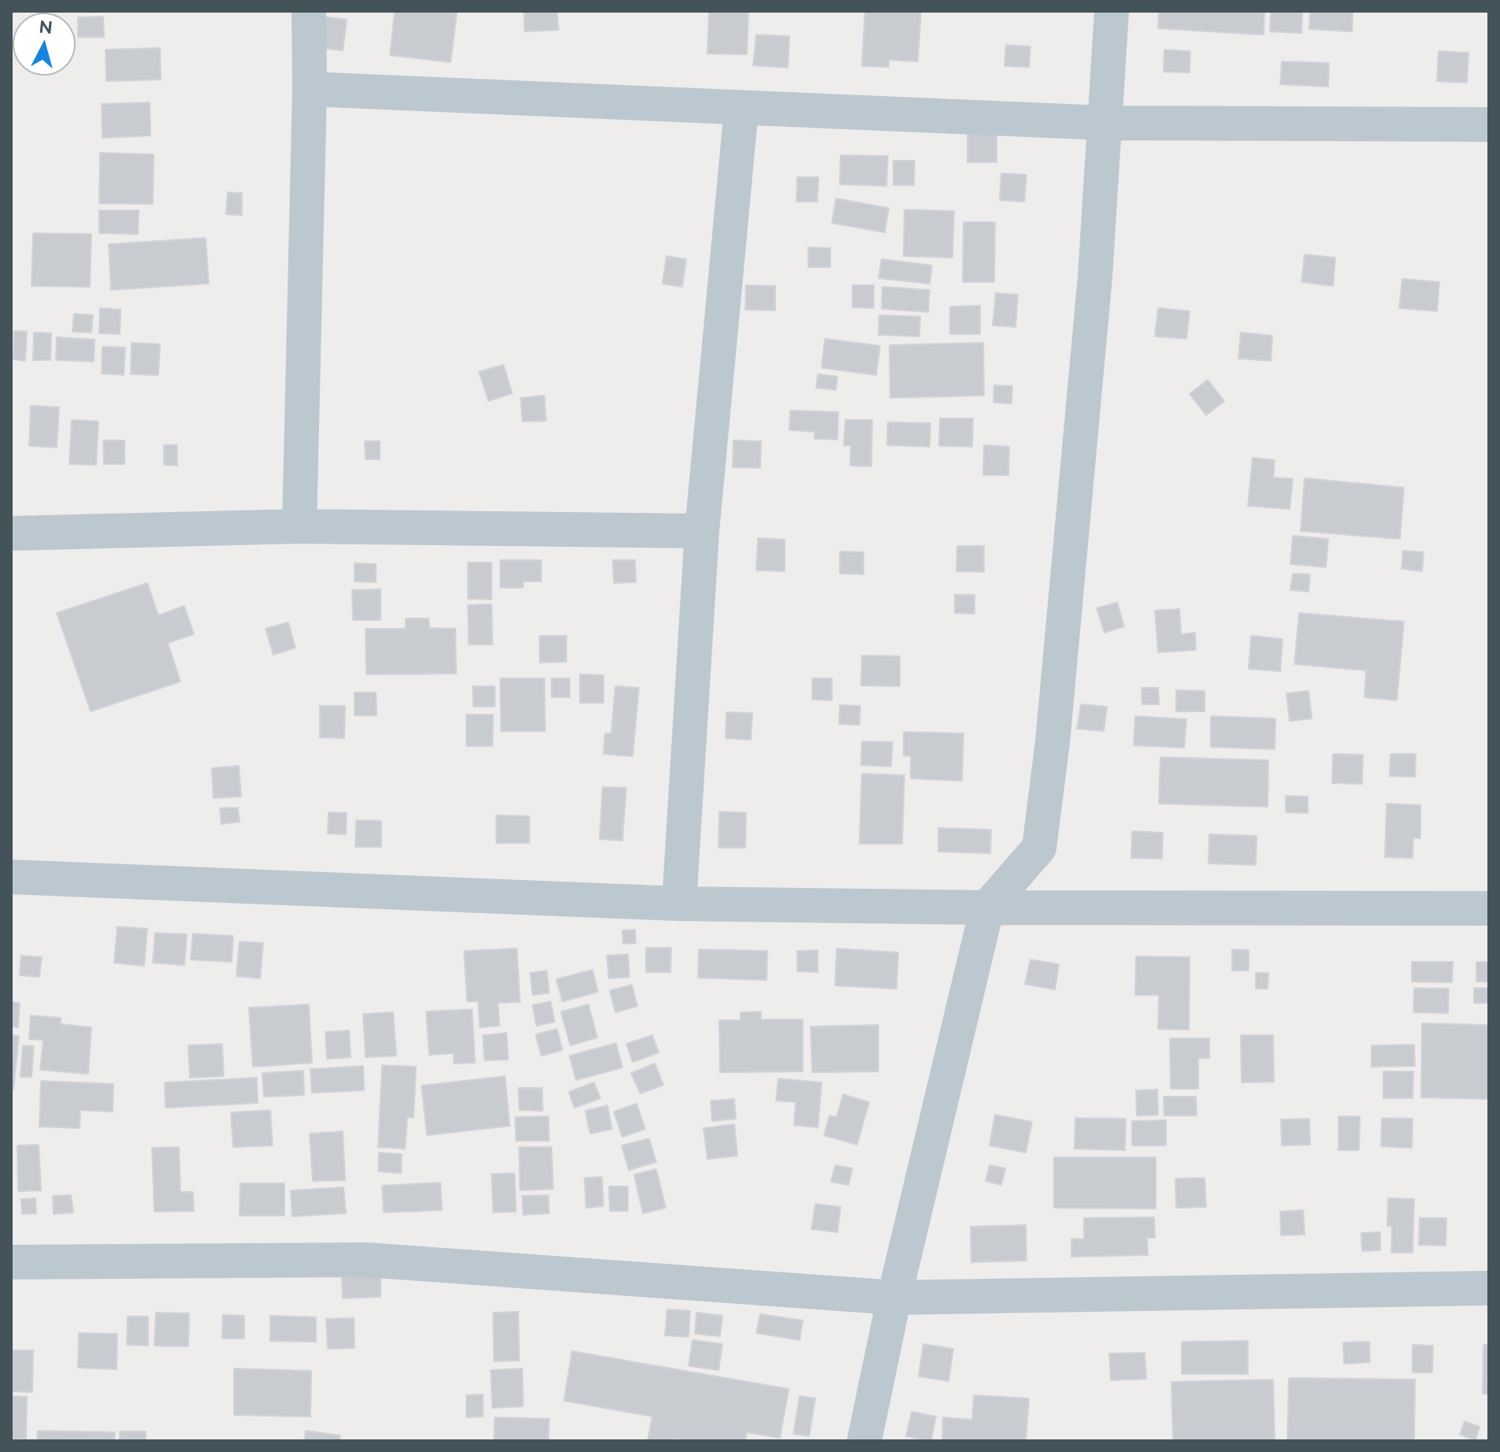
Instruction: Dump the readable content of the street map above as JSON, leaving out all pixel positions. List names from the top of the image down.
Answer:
{
  "north": "top"
}
